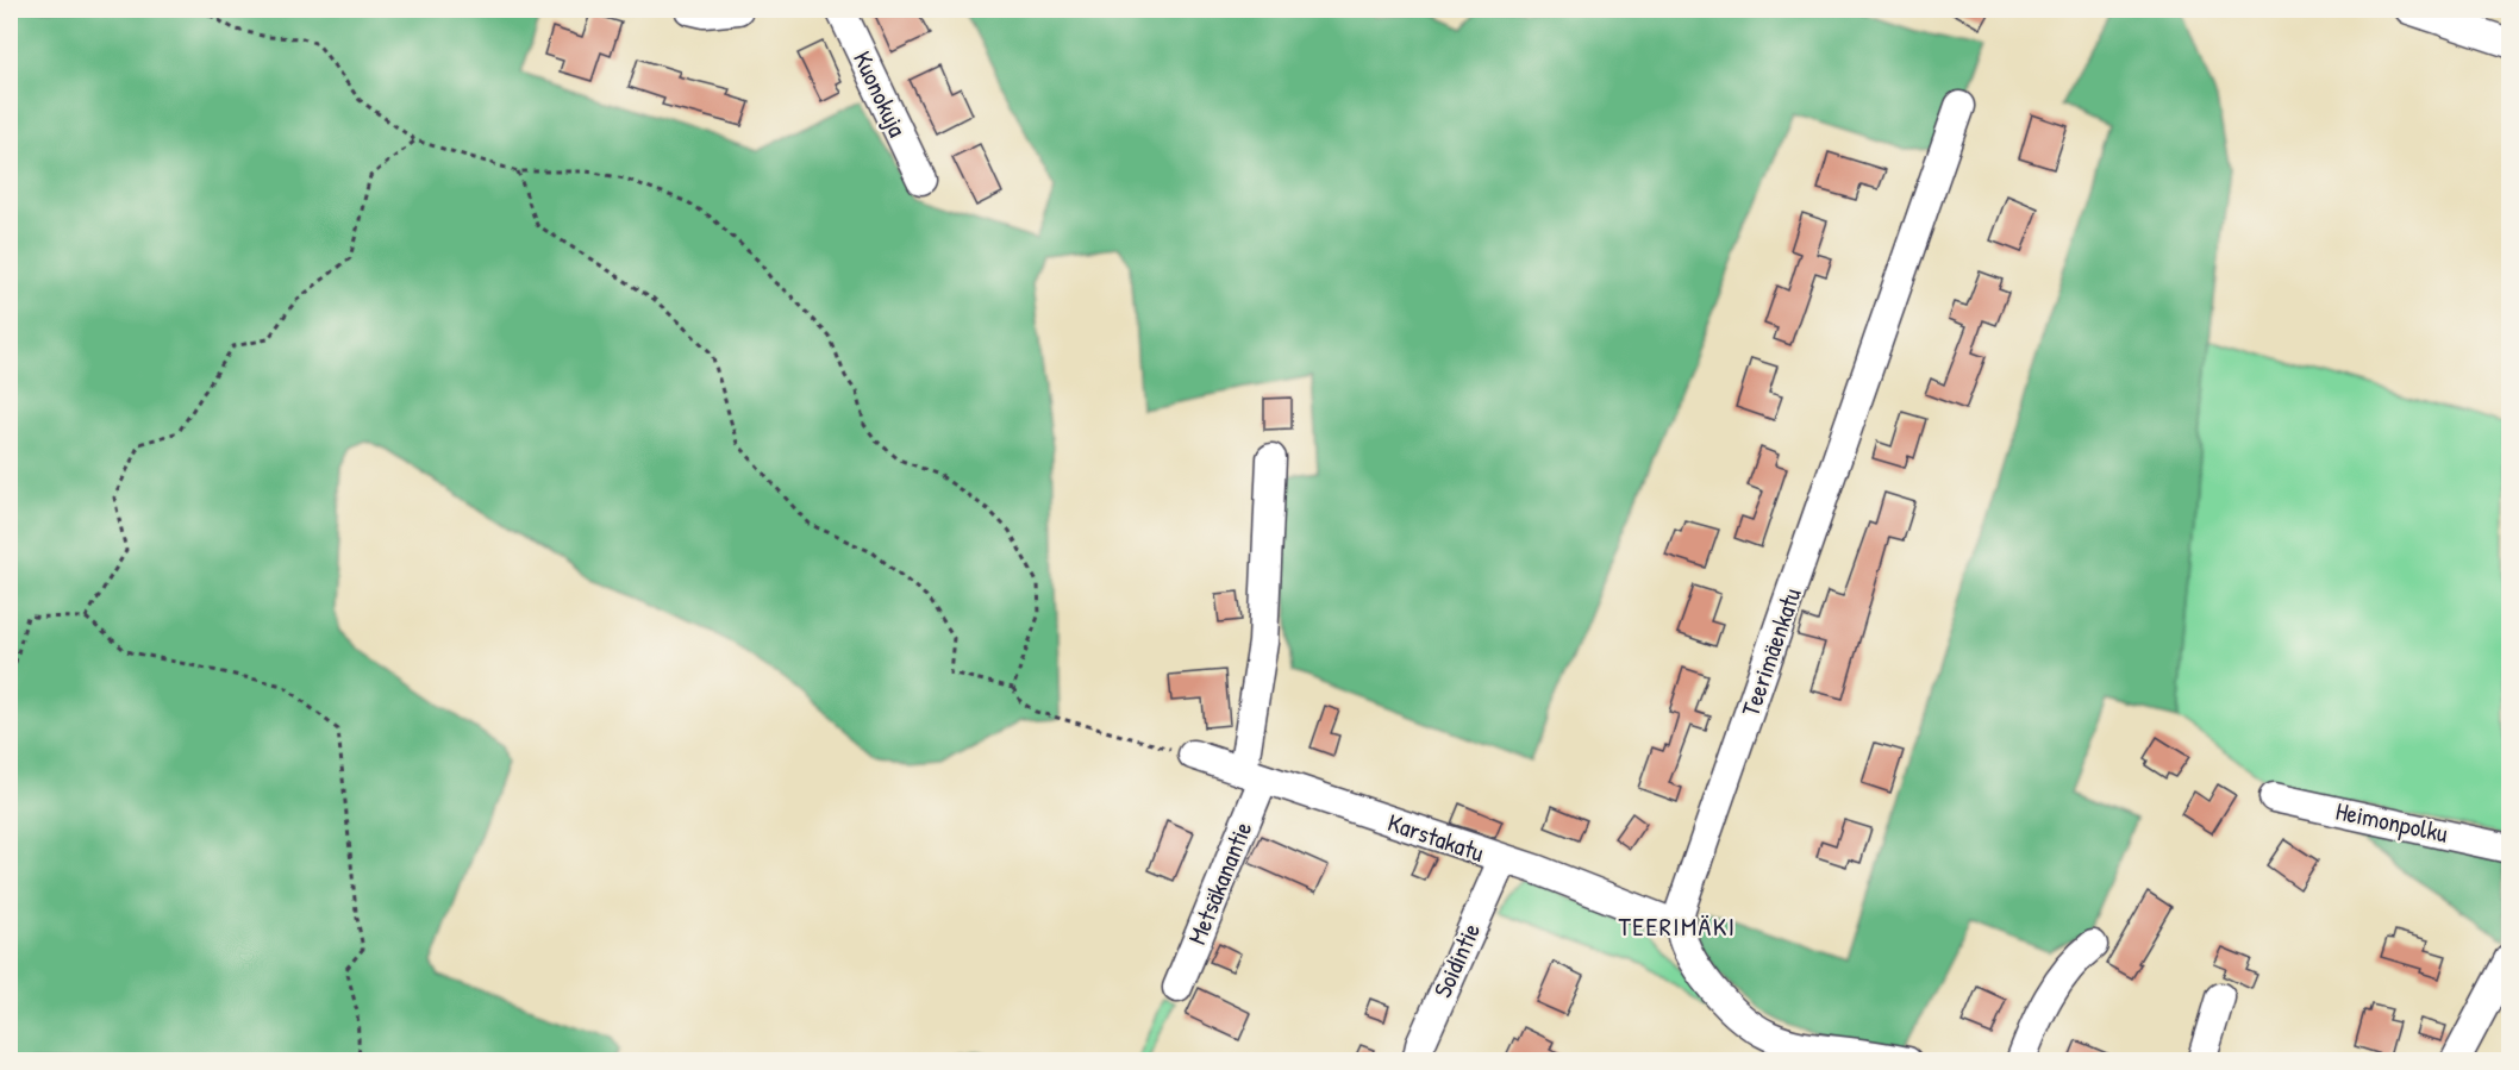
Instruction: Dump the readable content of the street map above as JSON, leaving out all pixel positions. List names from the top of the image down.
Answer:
{
  "streets": {
    "street": [
      "Kuonokuja",
      "Teerimäenkatu",
      "Heimonpolku",
      "Karstakatu",
      "Metsäkanantie",
      "Soidintie"
    ]
  },
  "crossings": [
    ["Teerimäenkatu", "Karstakatu"],
    ["Karstakatu", "Metsäkanantie"],
    ["Karstakatu", "Soidintie"]
  ],
  "districts": ["TEERIMÄKI"]
}
